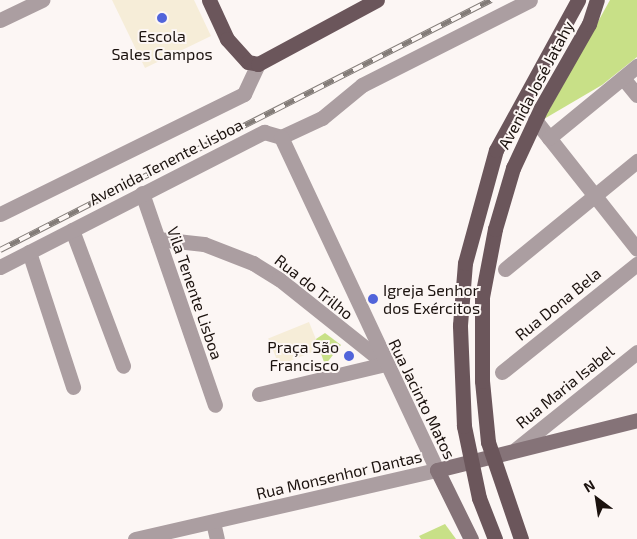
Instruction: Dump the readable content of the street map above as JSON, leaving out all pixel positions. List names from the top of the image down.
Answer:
{
  "streets": {
    "main road": ["Avenida José Jatahy", "Rua Jacinto Matos", "Rua Monsenhor Dantas"],
    "street": [
      "Avenida Tenente Lisboa",
      "Rua do Trilho",
      "Vila Tenente Lisboa",
      "Rua Dona Bela",
      "Rua Maria Isabel"
    ]
  },
  "crossings": [
    ["Avenida José Jatahy", "Rua Monsenhor Dantas"],
    ["Avenida Tenente Lisboa", "Vila Tenente Lisboa"],
    ["Avenida Tenente Lisboa", "Rua Jacinto Matos"],
    ["Rua do Trilho", "Vila Tenente Lisboa"],
    ["Rua do Trilho", "Rua Jacinto Matos"],
    ["Rua Maria Isabel", "Rua Monsenhor Dantas"],
    ["Rua Jacinto Matos", "Rua Monsenhor Dantas"]
  ],
  "places": ["Escola Sales Campos", "Igreja Senhor dos Exércitos", "Praça São Francisco"],
  "north": "top left"
}
